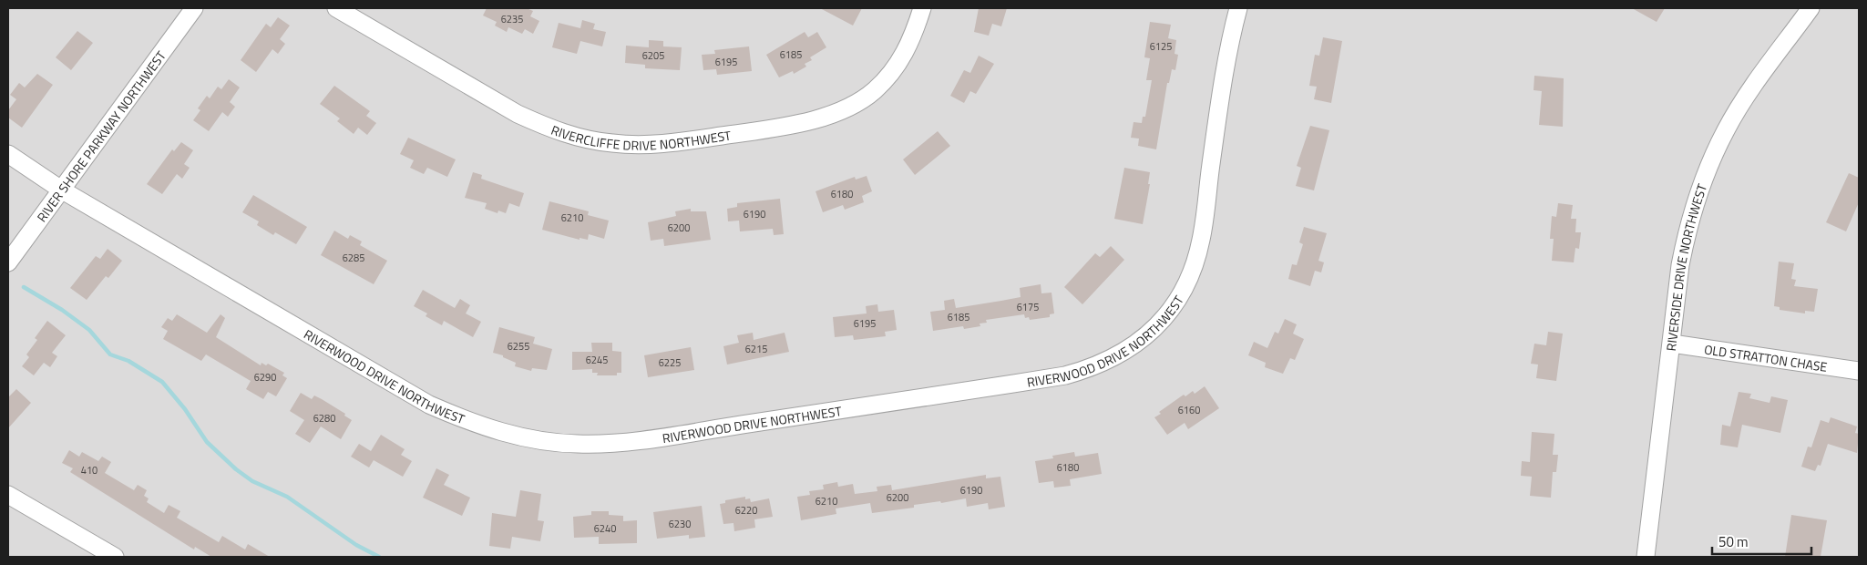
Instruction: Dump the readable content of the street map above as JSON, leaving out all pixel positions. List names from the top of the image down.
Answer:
{
  "streets": {
    "street": [
      "RIVERCLIFFE DRIVE NORTHWEST",
      "RIVER SHORE PARKWAY NORTHWEST",
      "RIVERSIDE DRIVE NORTHWEST",
      "RIVERWOOD DRIVE NORTHWEST",
      "OLD STRATTON CHASE"
    ]
  },
  "crossings": [
    ["RIVER SHORE PARKWAY NORTHWEST", "RIVERWOOD DRIVE NORTHWEST"],
    ["RIVERSIDE DRIVE NORTHWEST", "OLD STRATTON CHASE"]
  ],
  "house_numbers": [
    "6235",
    "6125",
    "6185",
    "6205",
    "6195",
    "6180",
    "6190",
    "6210",
    "6200",
    "6285",
    "6175",
    "6185",
    "6195",
    "6255",
    "6215",
    "6245",
    "6225",
    "6290",
    "6160",
    "6280",
    "6180",
    "410",
    "6190",
    "6200",
    "6210",
    "6220",
    "6230",
    "6240"
  ],
  "scale_bar": "50 m"
}
